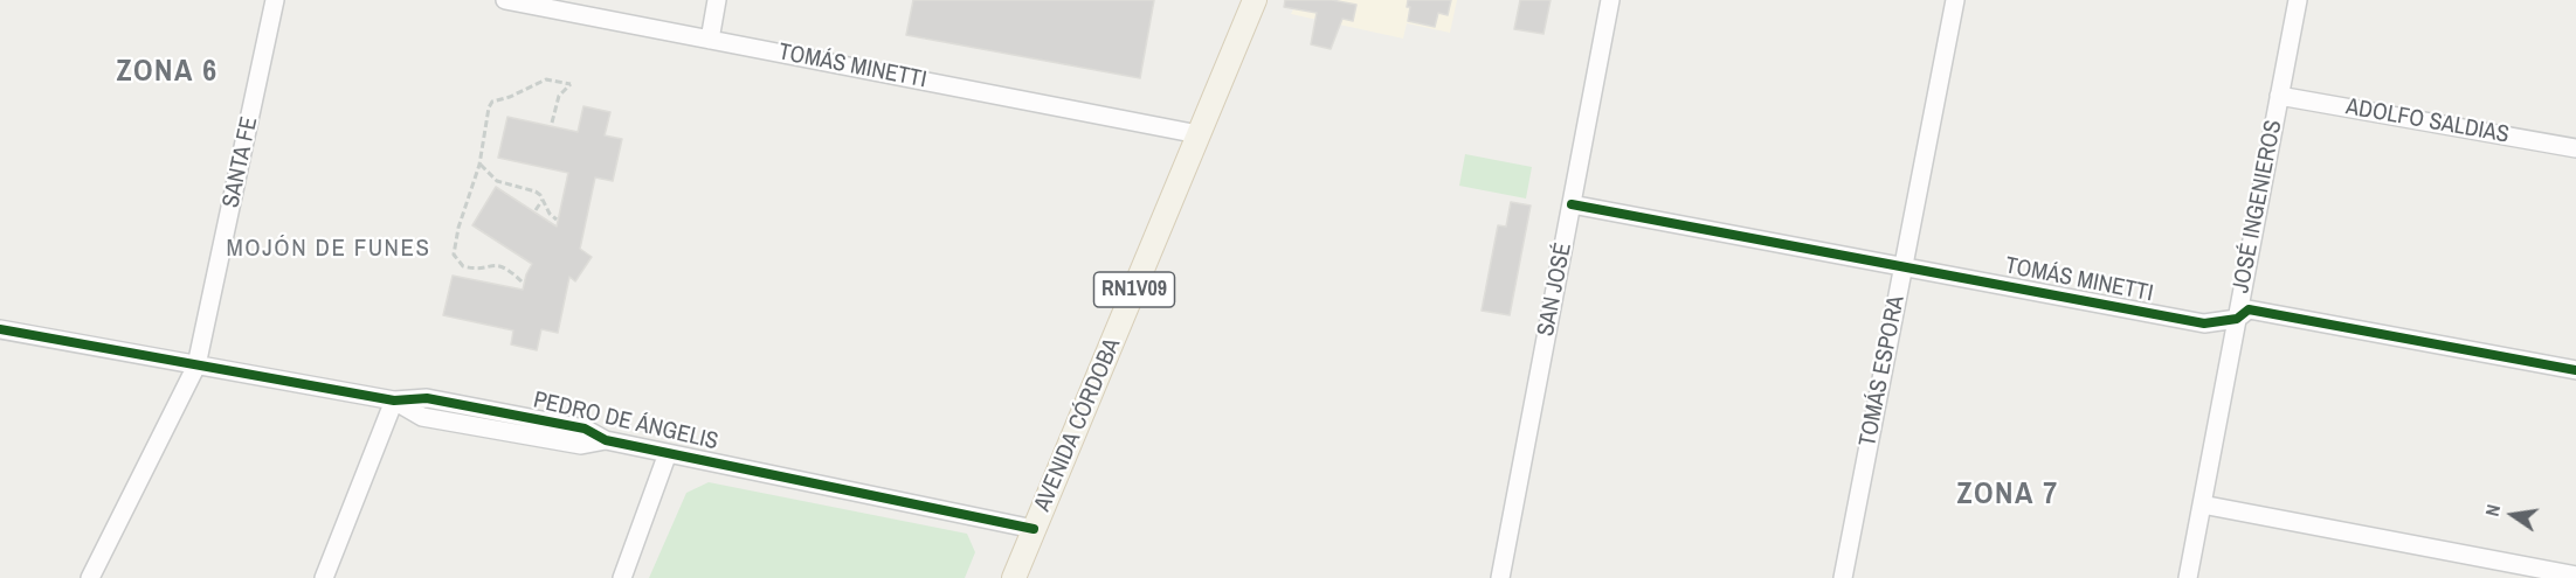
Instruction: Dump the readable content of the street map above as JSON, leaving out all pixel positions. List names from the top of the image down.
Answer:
{
  "streets": {
    "main road": ["RN1V09", "AVENIDA CÓRDOBA"],
    "street": [
      "TOMÁS MINETTI",
      "ADOLFO SALDIAS",
      "SANTA FE",
      "JOSÉ INGENIEROS",
      "SAN JOSÉ",
      "TOMÁS ESPORA",
      "PEDRO DE ÁNGELIS"
    ]
  },
  "crossings": [
    ["TOMÁS MINETTI", "JOSÉ INGENIEROS"],
    ["TOMÁS MINETTI", "SAN JOSÉ"],
    ["TOMÁS MINETTI", "TOMÁS ESPORA"],
    ["TOMÁS MINETTI", "AVENIDA CÓRDOBA"],
    ["ADOLFO SALDIAS", "JOSÉ INGENIEROS"],
    ["SANTA FE", "PEDRO DE ÁNGELIS"],
    ["PEDRO DE ÁNGELIS", "AVENIDA CÓRDOBA"]
  ],
  "districts": ["ZONA 6", "MOJÓN DE FUNES", "ZONA 7"],
  "north": "left"
}
